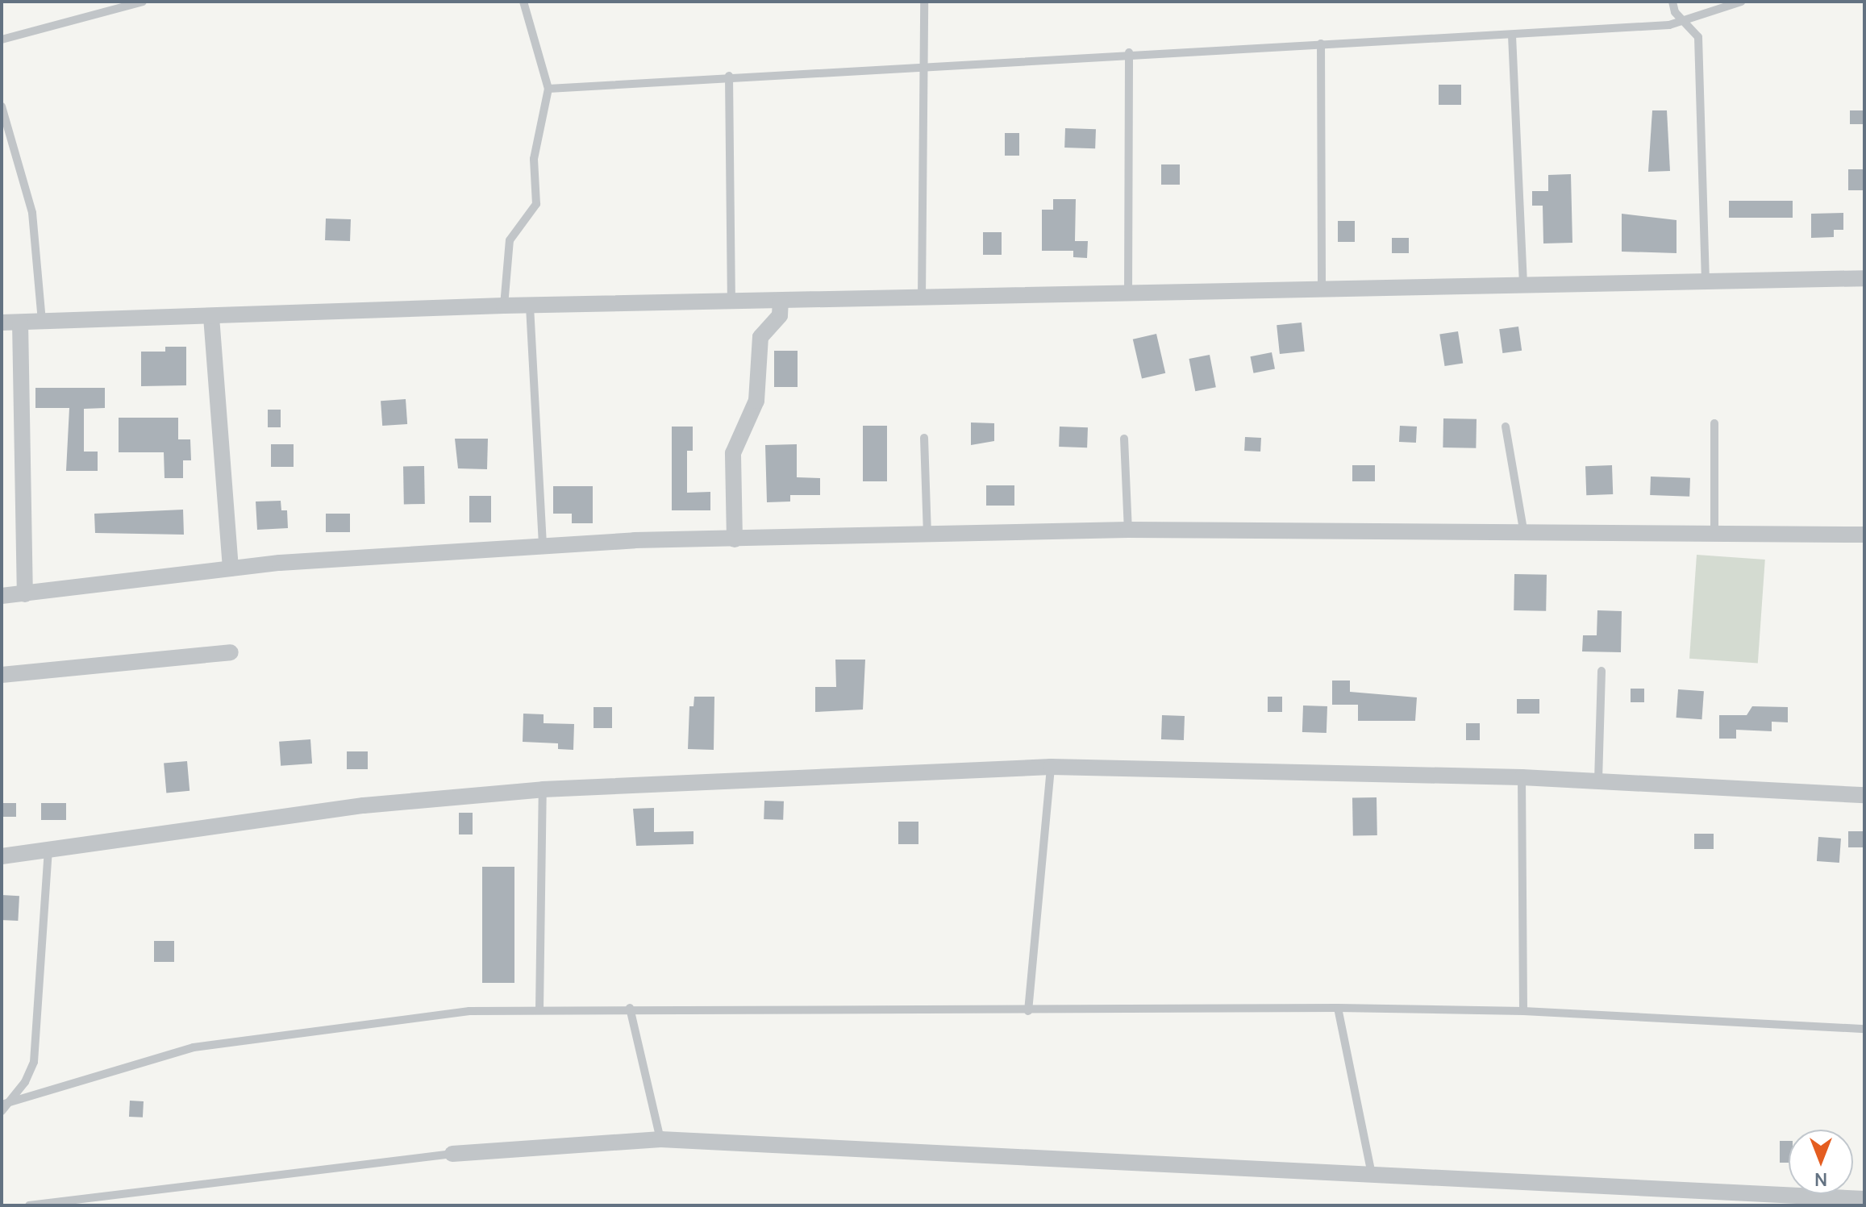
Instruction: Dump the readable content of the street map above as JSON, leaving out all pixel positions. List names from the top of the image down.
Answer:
{
  "north": "bottom"
}
